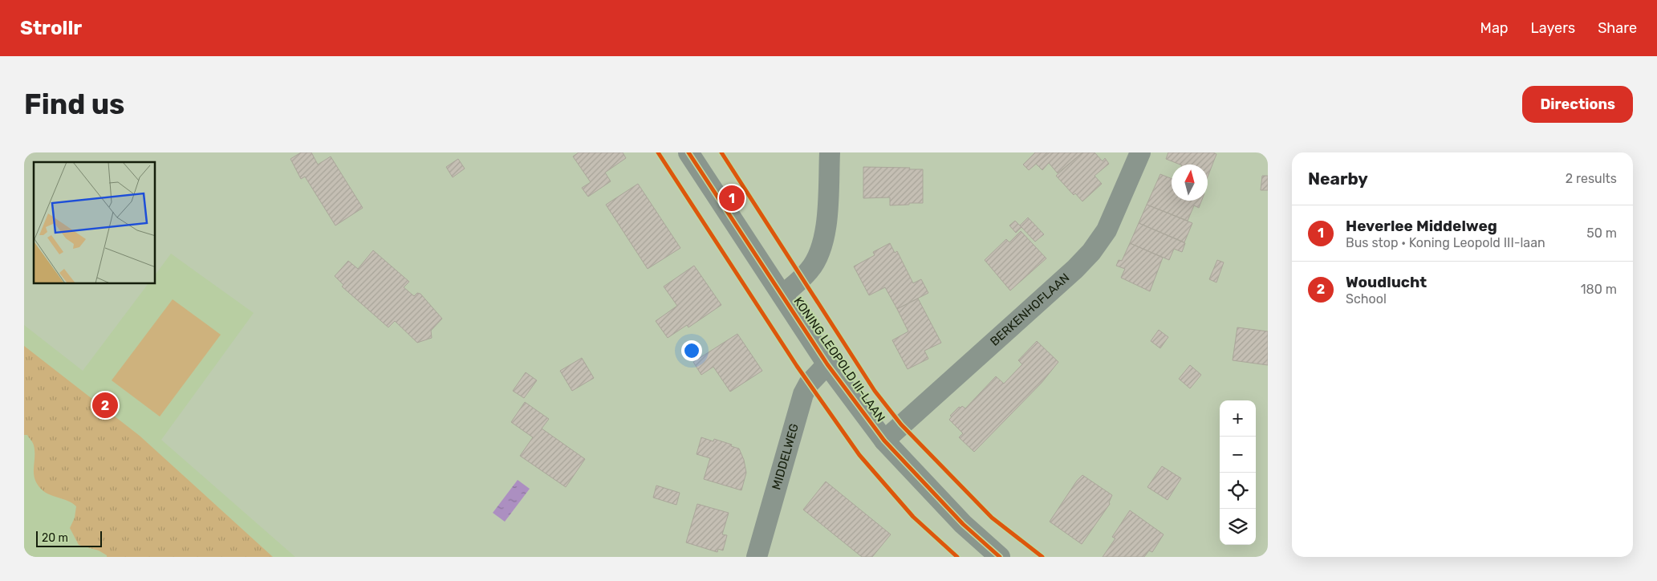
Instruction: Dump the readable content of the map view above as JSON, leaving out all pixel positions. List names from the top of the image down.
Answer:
{
  "streets": {
    "street": ["BERKENHOFLAAN", "KONING LEOPOLD III-LAAN", "MIDDELWEG"]
  },
  "crossings": [
    ["BERKENHOFLAAN", "KONING LEOPOLD III-LAAN"],
    ["KONING LEOPOLD III-LAAN", "MIDDELWEG"]
  ],
  "scale_bar": "20 m",
  "north": "top",
  "page": {
    "header": "Strollr",
    "nav": ["Map", "Layers", "Share"],
    "buttons": "Directions",
    "title": "Find us",
    "heading": ["Nearby", "2 results"],
    "pins": ["1", "2"],
    "list": [
      {
        "mark": "1",
        "name": "Heverlee Middelweg",
        "note": "Bus stop · Koning Leopold III-laan",
        "value": "50 m"
      },
      {
        "mark": "2",
        "name": "Woudlucht",
        "note": "School",
        "value": "180 m"
      }
    ],
    "map_buttons": ["+", "−"],
    "scale": "20 m"
  }
}
